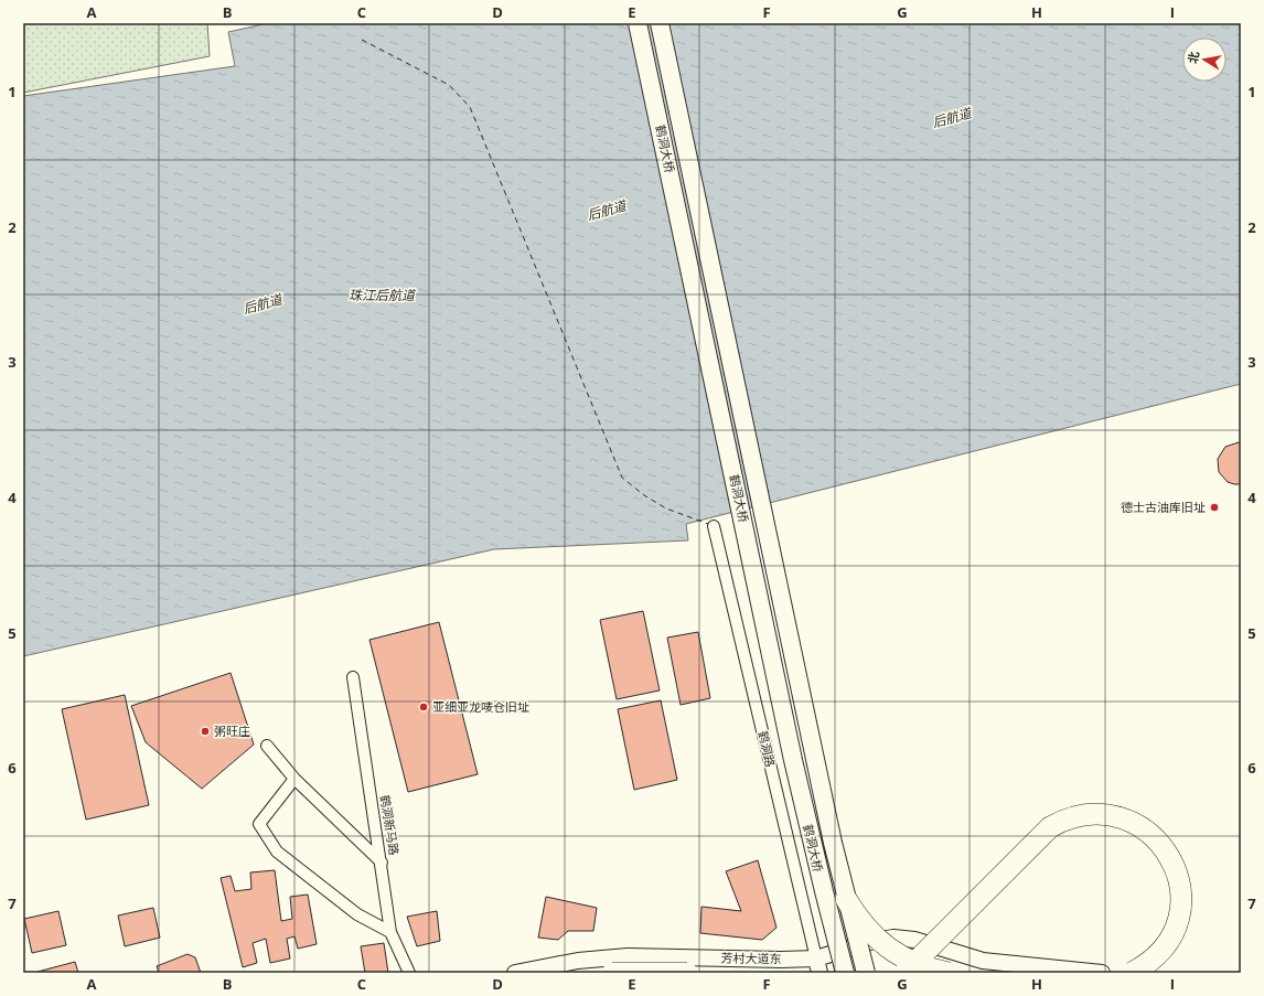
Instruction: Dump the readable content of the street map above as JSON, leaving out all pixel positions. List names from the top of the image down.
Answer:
{
  "streets": {
    "main road": ["鹤洞大桥"],
    "street": ["鹤洞路", "鹤洞新马路", "芳村大道东"]
  },
  "crossings": [
    ["鹤洞路", "芳村大道东"]
  ],
  "water": ["后航道", "珠江后航道"],
  "places": ["德士古油库旧址", "亚细亚龙唛仓旧址", "粥旺庄"],
  "north": "left",
  "grid": {
    "columns": [
      "A",
      "B",
      "C",
      "D",
      "E",
      "F",
      "G",
      "H",
      "I"
    ],
    "rows": [
      "1",
      "2",
      "3",
      "4",
      "5",
      "6",
      "7"
    ]
  }
}
